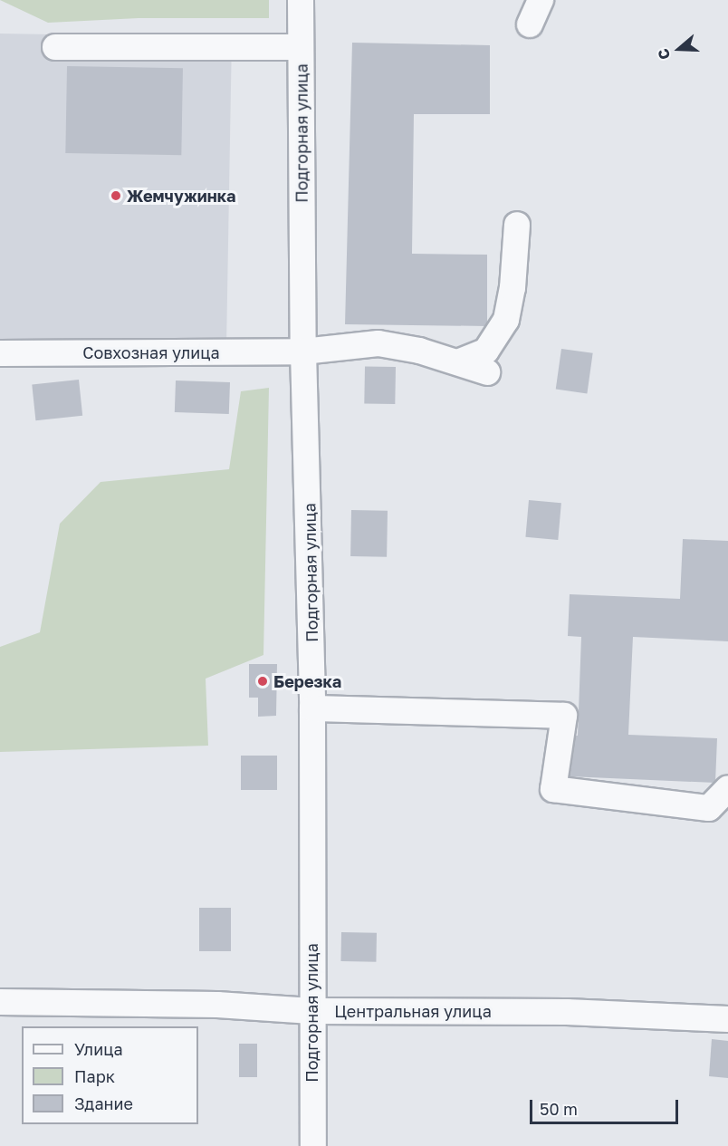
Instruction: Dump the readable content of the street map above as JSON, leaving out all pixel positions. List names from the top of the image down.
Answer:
{
  "streets": {
    "street": ["Подгорная улица", "Совхозная улица", "Центральная улица"]
  },
  "crossings": [
    ["Подгорная улица", "Совхозная улица"],
    ["Подгорная улица", "Центральная улица"]
  ],
  "places": ["Жемчужинка", "Березка"],
  "legend": ["Улица", "Парк", "Здание"],
  "scale_bar": "50 m",
  "north": "left"
}
